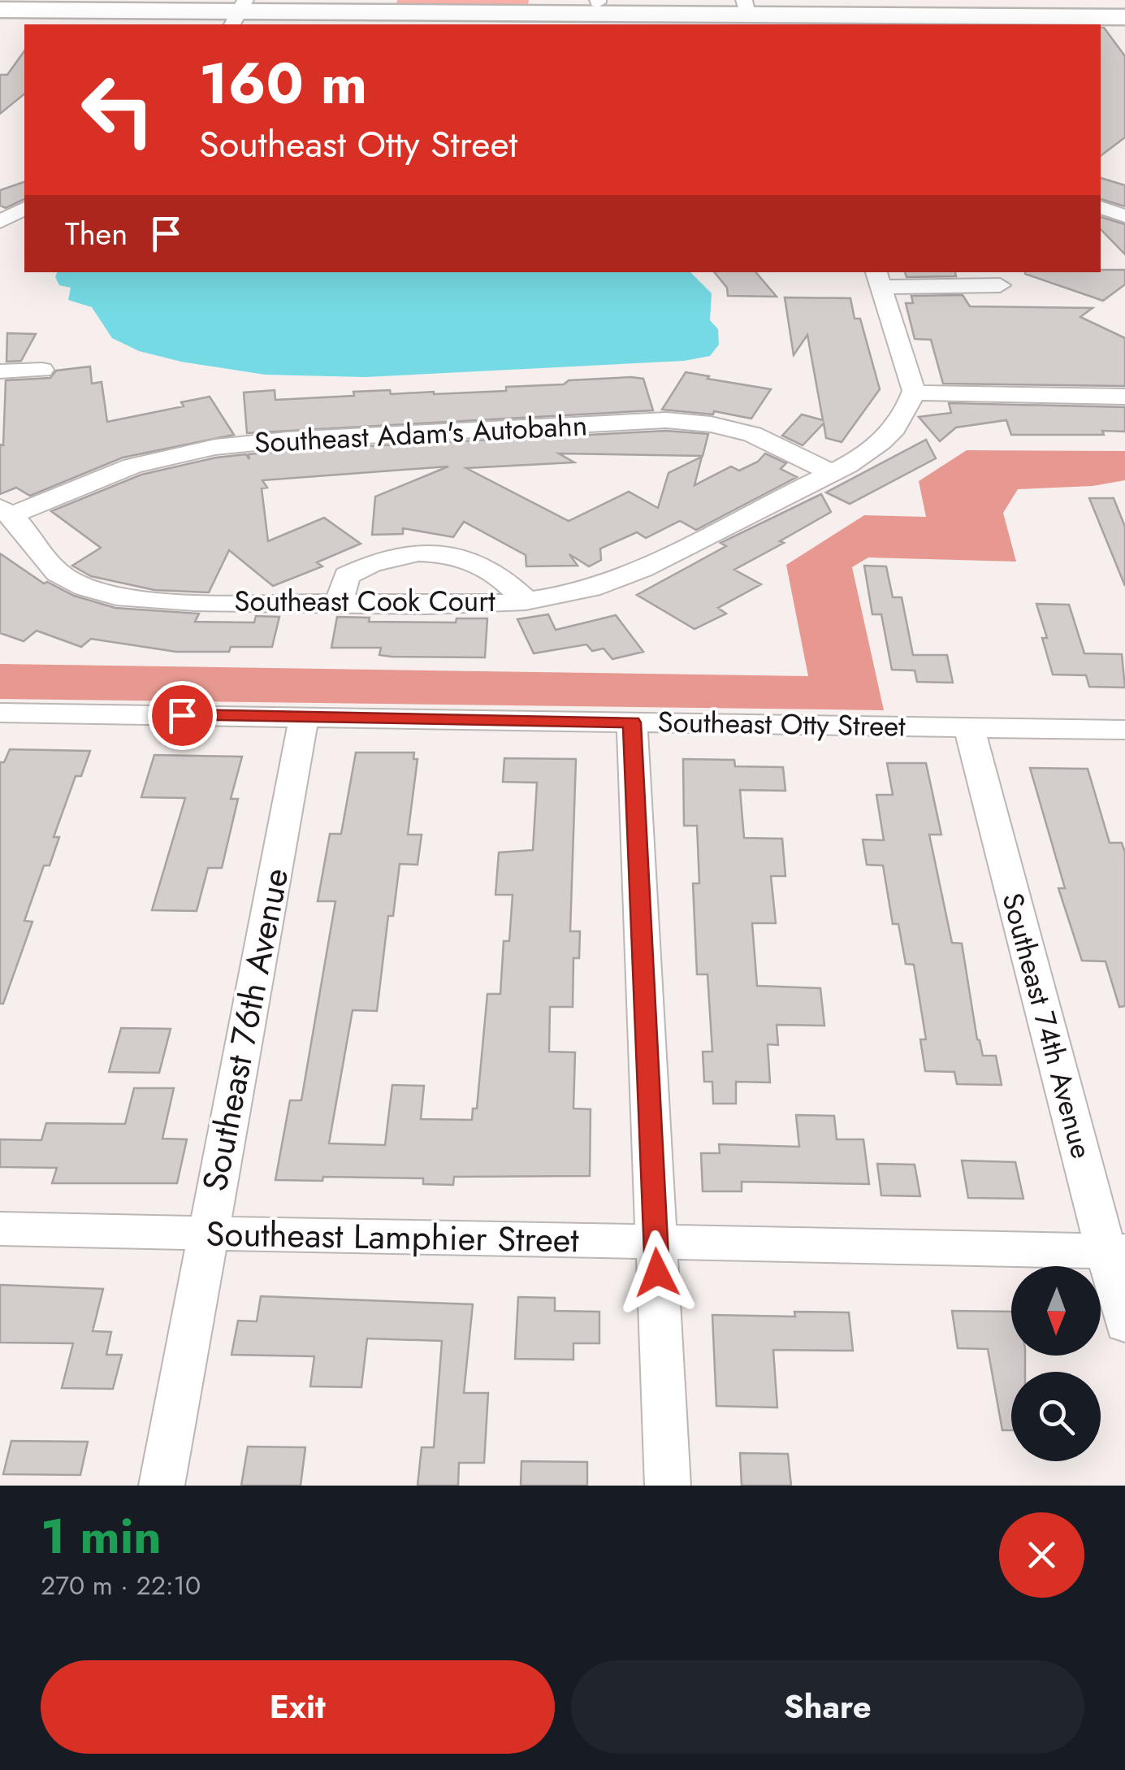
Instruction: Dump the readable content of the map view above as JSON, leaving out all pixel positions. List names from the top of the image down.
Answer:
{
  "streets": {
    "street": [
      "Southeast Adam's Autobahn",
      "Southeast Cook Court",
      "Southeast Otty Street",
      "Southeast 74th Avenue",
      "Southeast 76th Avenue",
      "Southeast Lamphier Street"
    ]
  },
  "crossings": [
    ["Southeast Adam's Autobahn", "Southeast Cook Court"],
    ["Southeast Otty Street", "Southeast 74th Avenue"],
    ["Southeast Otty Street", "Southeast 76th Avenue"],
    ["Southeast 74th Avenue", "Southeast Lamphier Street"],
    ["Southeast 76th Avenue", "Southeast Lamphier Street"]
  ],
  "north": "bottom",
  "page": {
    "turn": ["160 m", "Southeast Otty Street"],
    "then": "Then",
    "heading": ["1 min", "270 m · 22:10"],
    "buttons": ["Exit", "Share"]
  }
}
